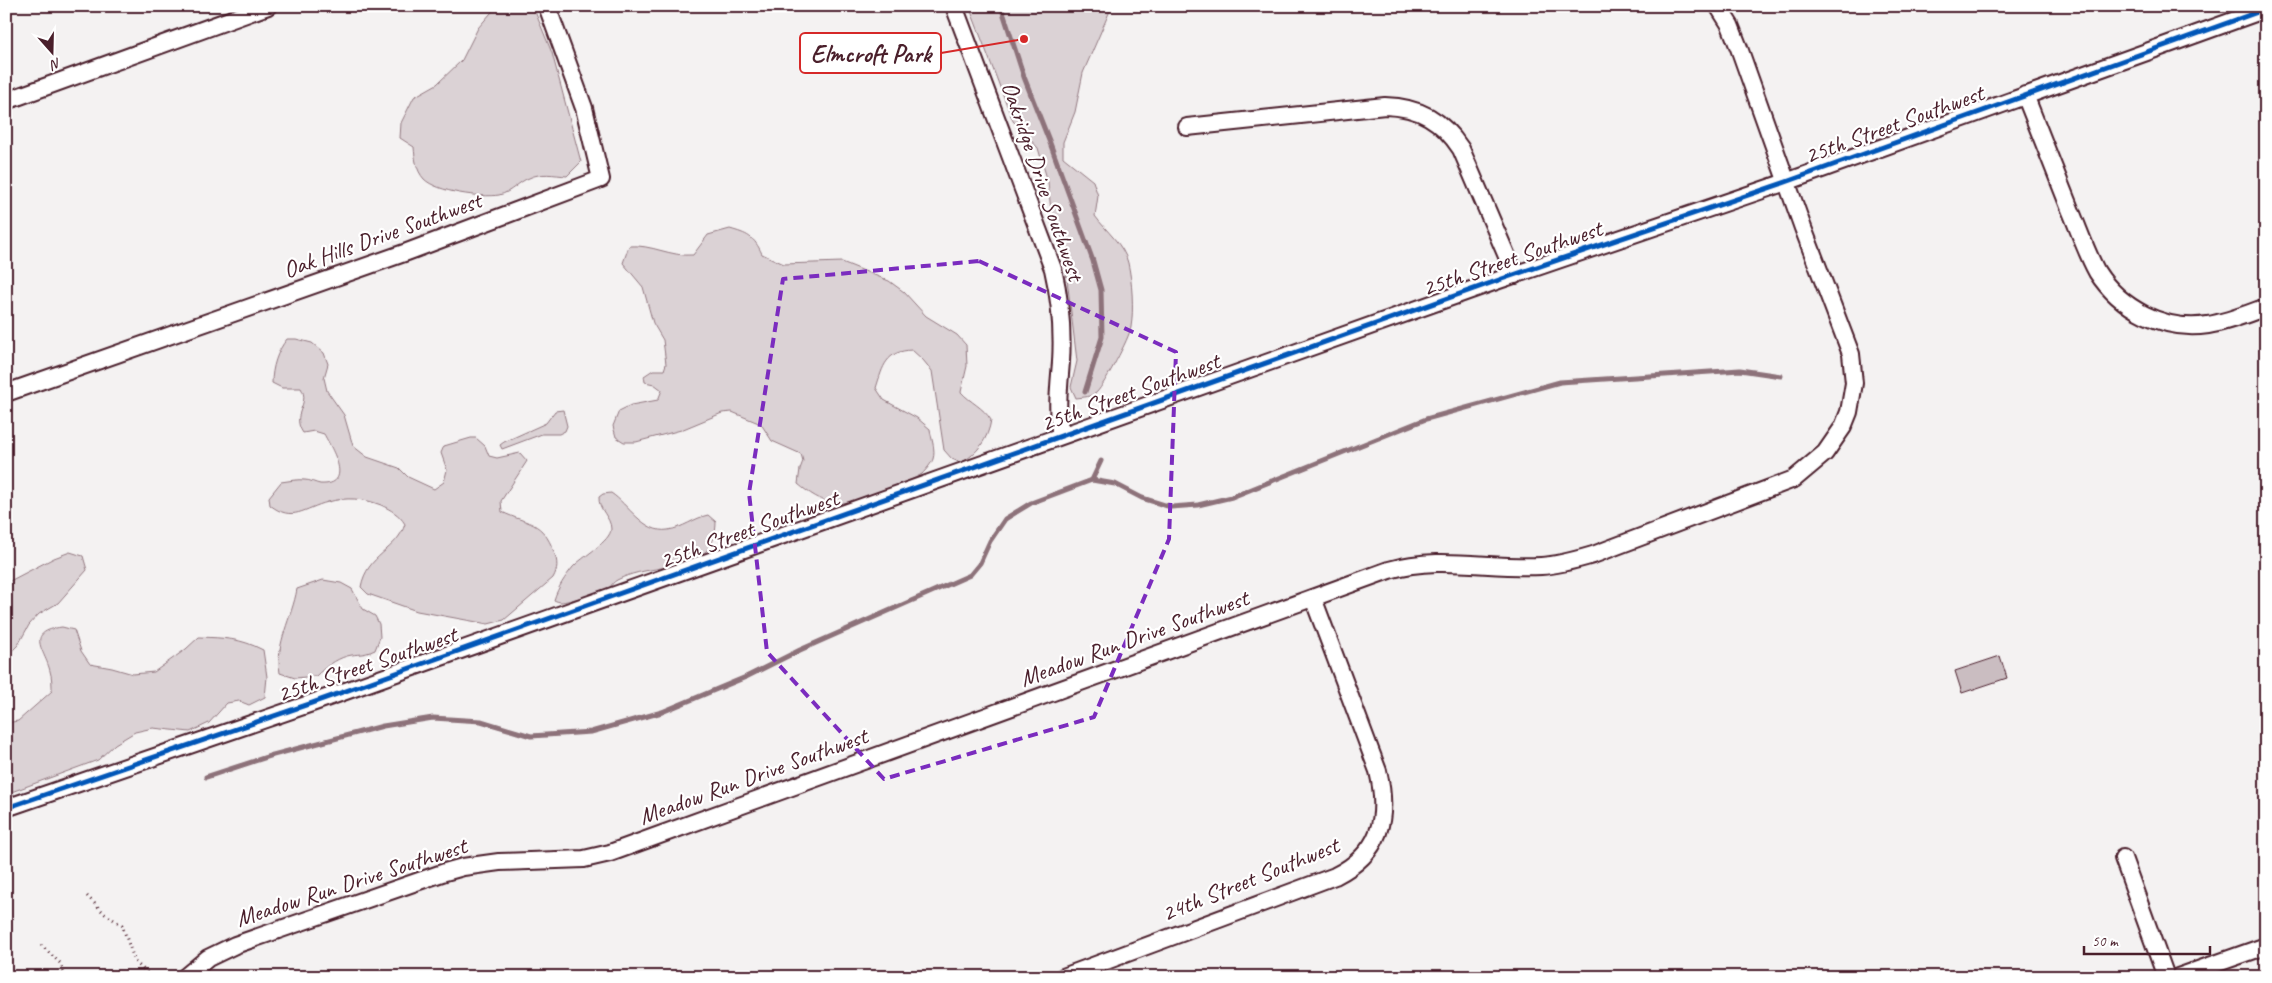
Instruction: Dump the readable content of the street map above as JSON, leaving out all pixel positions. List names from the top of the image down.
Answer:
{
  "streets": {
    "street": [
      "25th Street Southwest",
      "Oakridge Drive Southwest",
      "Oak Hills Drive Southwest",
      "Meadow Run Drive Southwest",
      "24th Street Southwest"
    ]
  },
  "crossings": [
    ["25th Street Southwest", "Oakridge Drive Southwest"],
    ["25th Street Southwest", "Meadow Run Drive Southwest"],
    ["Meadow Run Drive Southwest", "24th Street Southwest"]
  ],
  "places": ["Elmcroft Park"],
  "scale_bar": "50 m",
  "north": "bottom"
}
